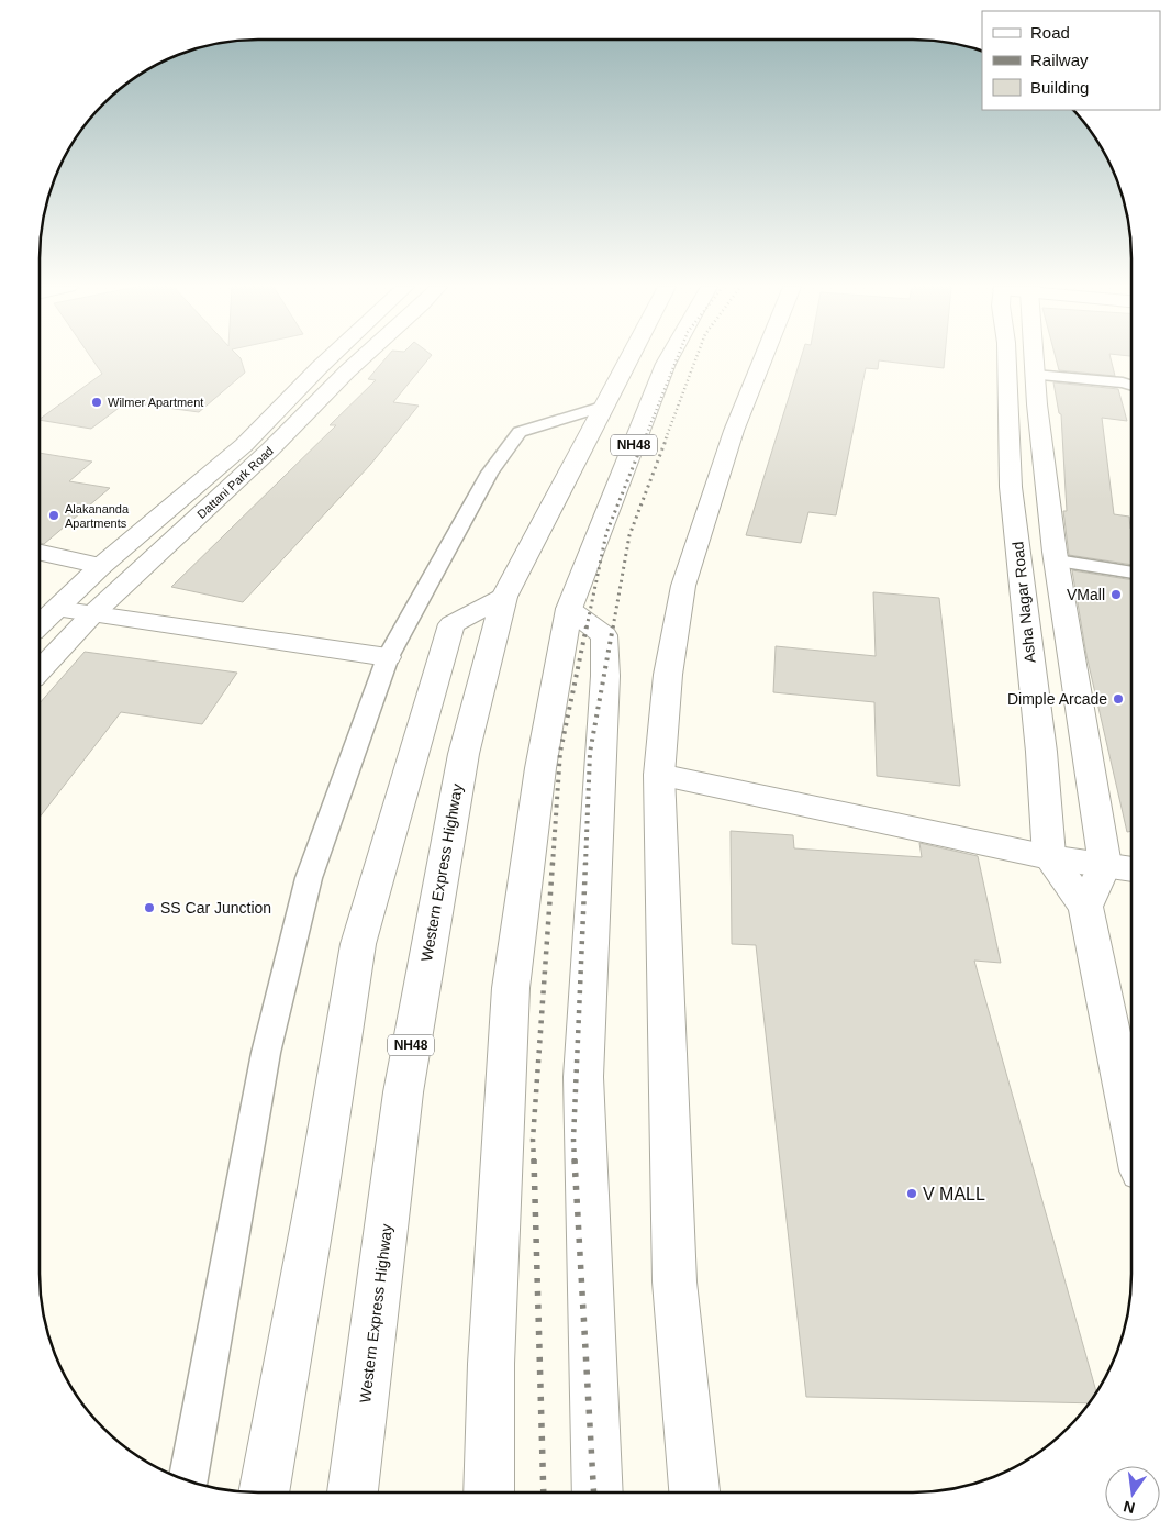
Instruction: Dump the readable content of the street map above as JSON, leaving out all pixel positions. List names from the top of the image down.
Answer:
{
  "streets": {
    "main road": [
      "NH48",
      "Dattani Park Road",
      "Asha Nagar Road",
      "Western Express Highway"
    ]
  },
  "places": [
    "Wilmer Apartment",
    "Alakananda Apartments",
    "VMall",
    "Dimple Arcade",
    "SS Car Junction",
    "V MALL"
  ],
  "legend": ["Road", "Railway", "Building"],
  "north": "bottom"
}
